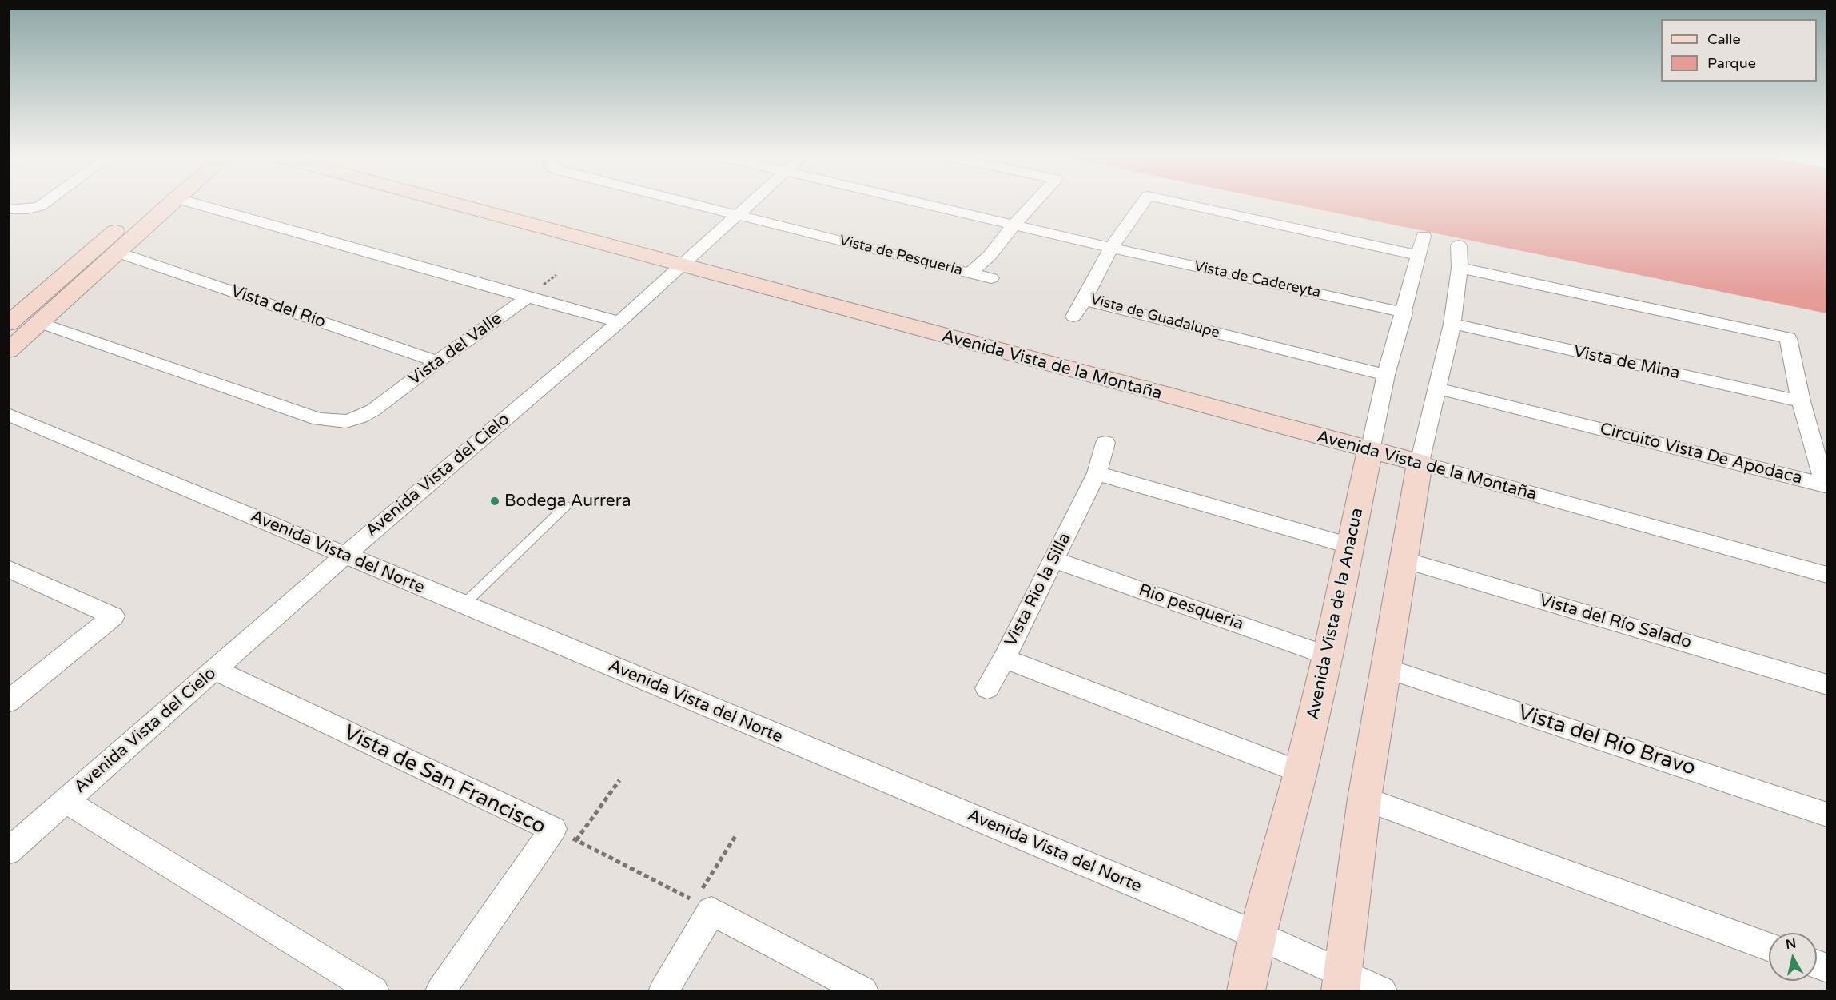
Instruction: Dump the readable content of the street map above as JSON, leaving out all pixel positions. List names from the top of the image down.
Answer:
{
  "streets": {
    "street": [
      "Vista de Pesquería",
      "Vista de Cadereyta",
      "Vista del Río",
      "Vista de Guadalupe",
      "Vista del Valle",
      "Vista de Mina",
      "Avenida Vista de la Montaña",
      "Circuito Vista De Apodaca",
      "Avenida Vista del Cielo",
      "Avenida Vista del Norte",
      "Vista Rio la Silla",
      "Rio pesqueria",
      "Avenida Vista de la Anacua",
      "Vista del Río Salado",
      "Vista del Río Bravo",
      "Vista de San Francisco"
    ]
  },
  "crossings": [
    ["Vista de Pesquería", "Vista de Cadereyta"],
    ["Vista de Pesquería", "Avenida Vista del Cielo"],
    ["Vista de Cadereyta", "Vista de Guadalupe"],
    ["Vista de Cadereyta", "Avenida Vista de la Anacua"],
    ["Vista del Río", "Vista del Valle"],
    ["Vista de Guadalupe", "Avenida Vista de la Anacua"],
    ["Vista de Mina", "Circuito Vista De Apodaca"],
    ["Avenida Vista de la Montaña", "Avenida Vista del Cielo"],
    ["Avenida Vista de la Montaña", "Avenida Vista de la Anacua"],
    ["Avenida Vista del Cielo", "Avenida Vista del Norte"],
    ["Avenida Vista del Cielo", "Vista de San Francisco"],
    ["Avenida Vista del Norte", "Avenida Vista de la Anacua"],
    ["Vista Rio la Silla", "Rio pesqueria"],
    ["Vista Rio la Silla", "Avenida Vista de la Anacua"],
    ["Rio pesqueria", "Avenida Vista de la Anacua"]
  ],
  "places": ["Bodega Aurrera"],
  "legend": ["Calle", "Parque"],
  "north": "top"
}
